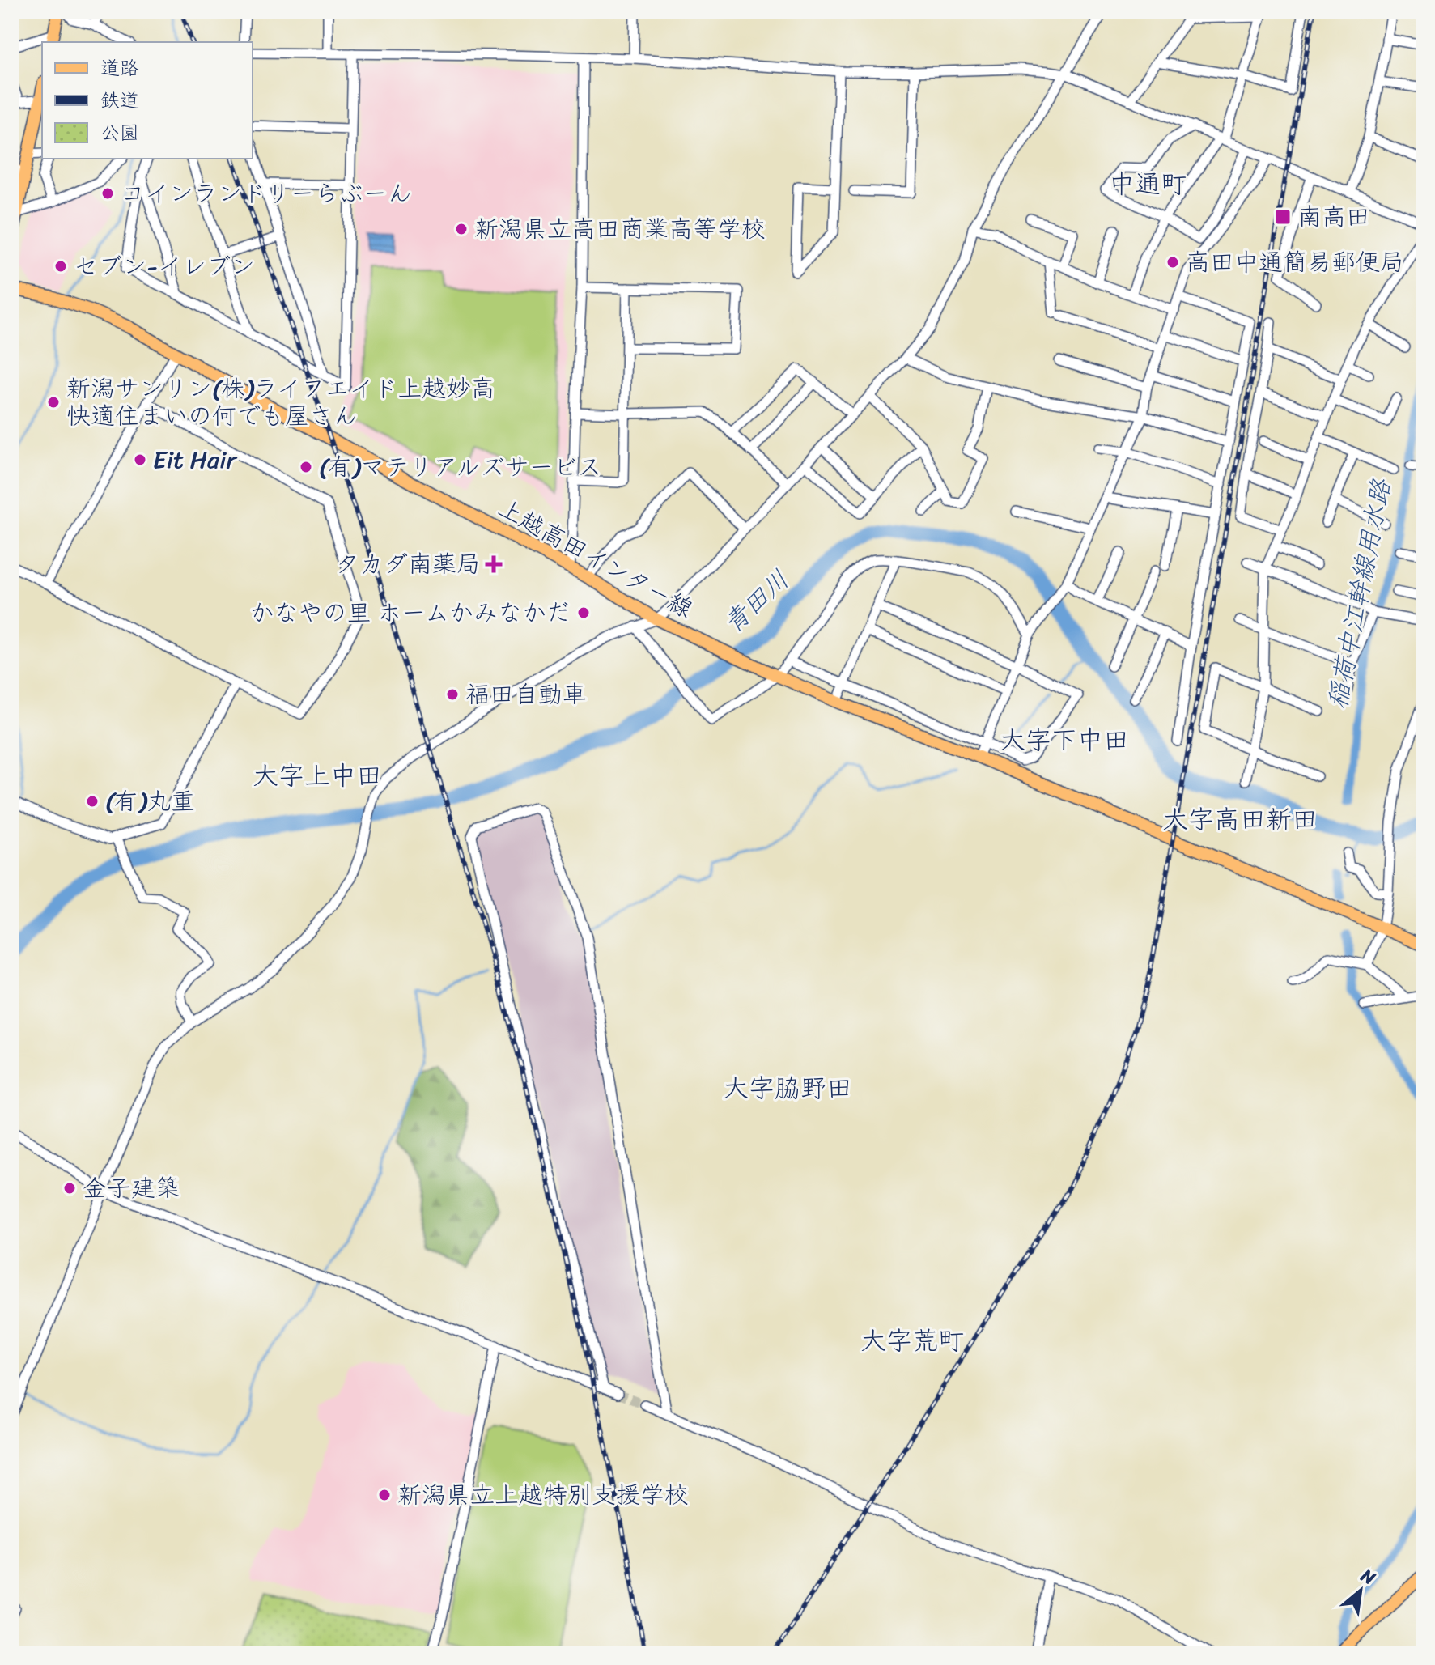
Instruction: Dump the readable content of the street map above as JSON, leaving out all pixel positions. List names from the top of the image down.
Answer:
{
  "streets": {
    "main road": ["上越高田インター線"]
  },
  "districts": [
    "中通町",
    "大字下中田",
    "大字上中田",
    "大字高田新田",
    "大字脇野田",
    "大字荒町"
  ],
  "water": ["稲荷中江幹線用水路", "青田川"],
  "places": {
    "other": [
      "コインランドリーらぶーん",
      "新潟県立高田商業高等学校",
      "高田中通簡易郵便局",
      "セブン-イレブン",
      "新潟サンリン(株)ライフエイド上越妙高 快適住まいの何でも屋さん",
      "Eit Hair",
      "(有)マテリアルズサービス",
      "かなやの里 ホームかみなかだ",
      "福田自動車",
      "(有)丸重",
      "金子建築",
      "新潟県立上越特別支援学校"
    ],
    "transit": ["南高田"],
    "health": ["タカダ南薬局"]
  },
  "legend": ["道路", "鉄道", "公園"],
  "north": "top right"
}
